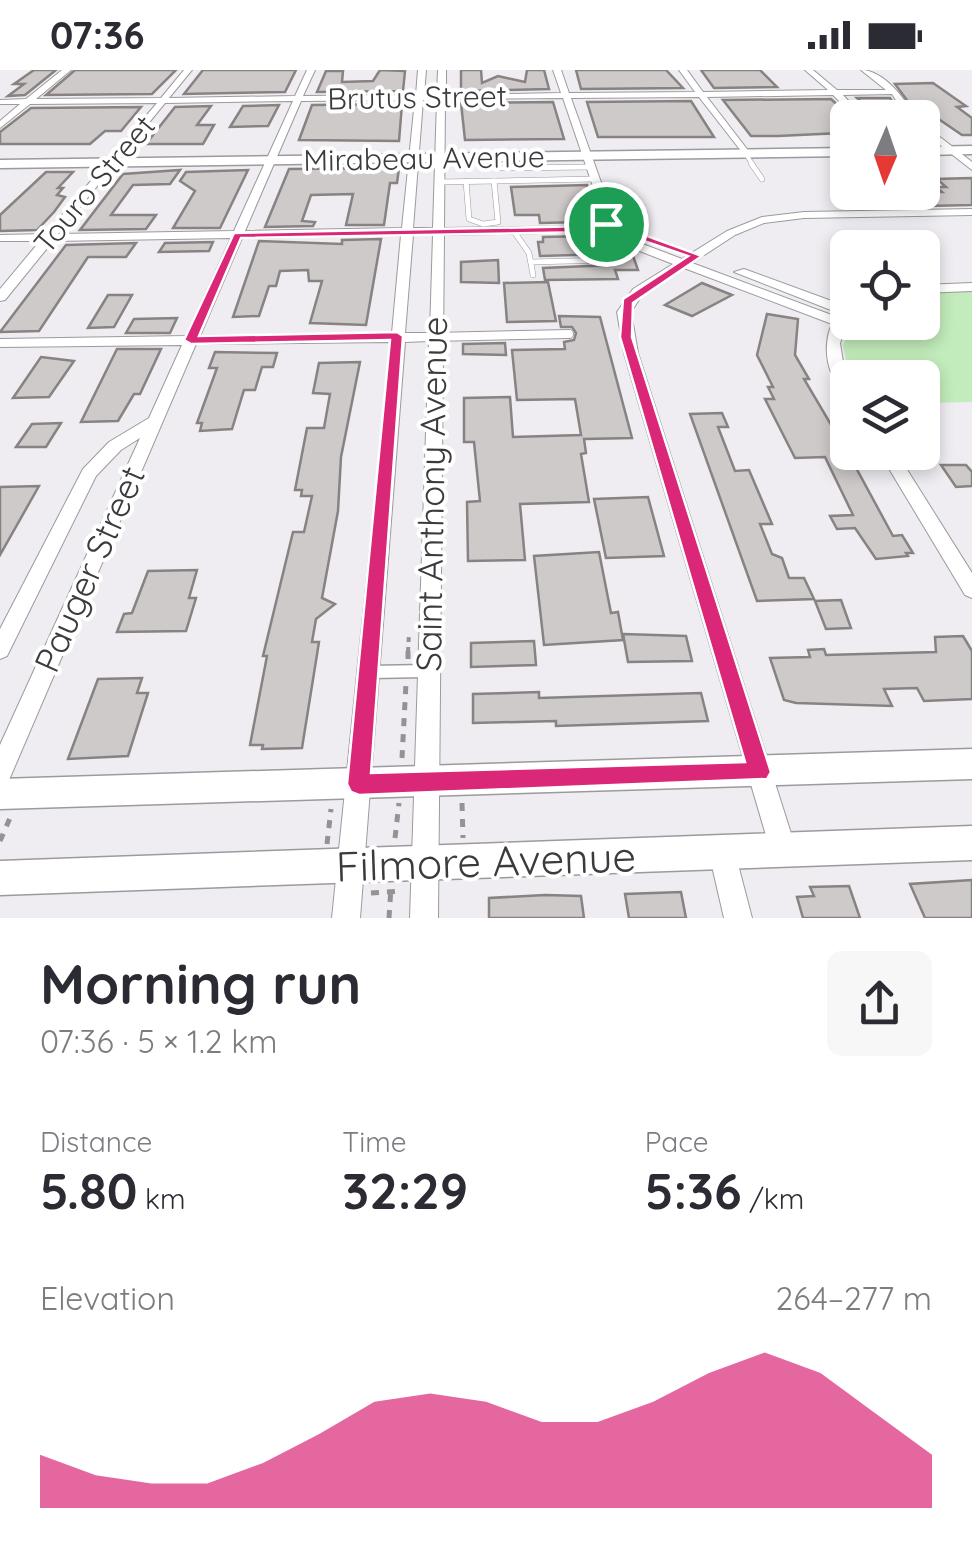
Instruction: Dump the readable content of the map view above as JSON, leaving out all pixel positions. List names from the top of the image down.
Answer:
{
  "streets": {
    "street": [
      "Brutus Street",
      "Mirabeau Avenue",
      "Touro Street",
      "Saint Anthony Avenue",
      "Pauger Street",
      "Filmore Avenue"
    ]
  },
  "crossings": [
    ["Brutus Street", "Touro Street"],
    ["Brutus Street", "Saint Anthony Avenue"],
    ["Brutus Street", "Pauger Street"],
    ["Mirabeau Avenue", "Touro Street"],
    ["Mirabeau Avenue", "Saint Anthony Avenue"],
    ["Mirabeau Avenue", "Pauger Street"],
    ["Saint Anthony Avenue", "Filmore Avenue"]
  ],
  "north": "bottom",
  "page": {
    "status": "07:36",
    "heading": ["Morning run", "07:36 · 5 × 1.2 km"],
    "stats": [
      ["Distance", "5.80 km"],
      ["Time", "32:29"],
      ["Pace", "5:36 /km"]
    ],
    "chart": ["Elevation", "264–277 m"]
  }
}
